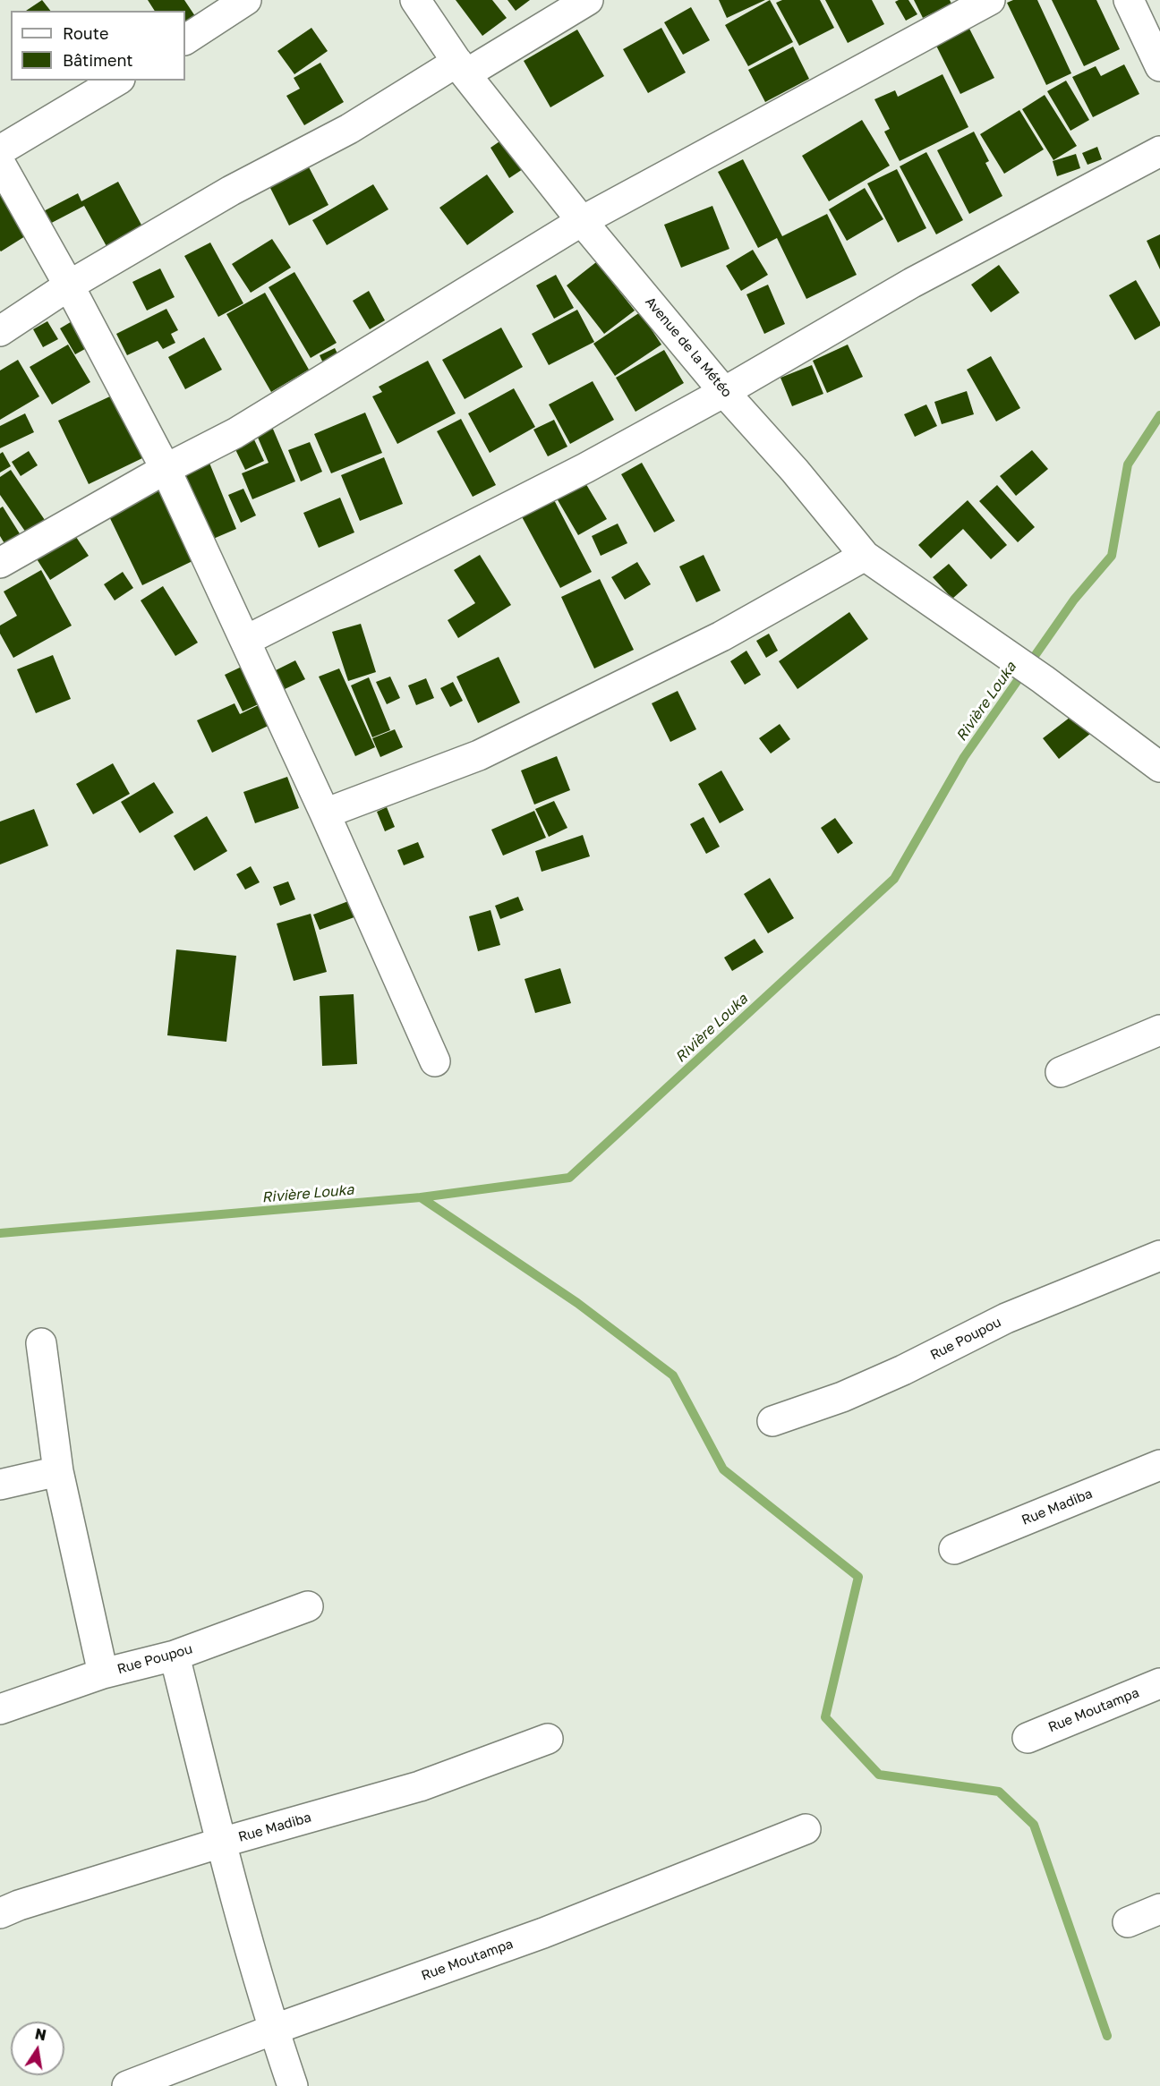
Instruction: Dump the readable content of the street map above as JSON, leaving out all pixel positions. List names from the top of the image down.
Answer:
{
  "streets": {
    "street": [
      "Avenue de la Météo",
      "Rue Poupou",
      "Rue Madiba",
      "Rue Moutampa"
    ]
  },
  "water": ["Rivière Louka"],
  "legend": ["Route", "Bâtiment"],
  "north": "top"
}
